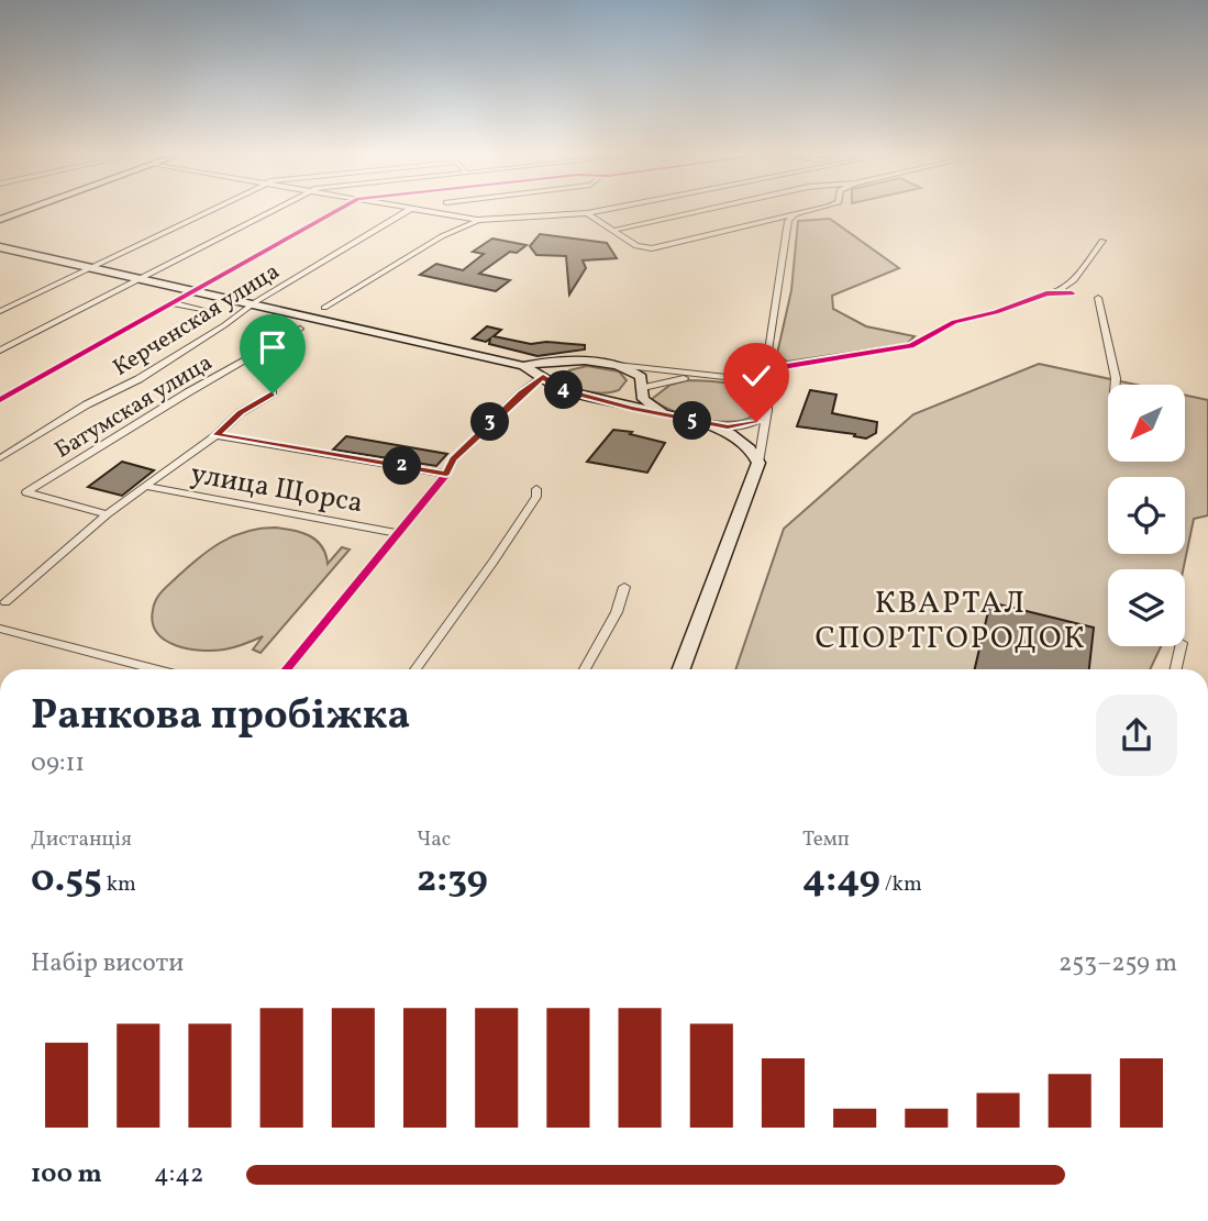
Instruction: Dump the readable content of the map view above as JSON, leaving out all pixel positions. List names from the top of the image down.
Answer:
{
  "streets": {
    "street": ["Керченская улица", "Батумская улица", "улица Щорса"]
  },
  "districts": ["КВАРТАЛ СПОРТГОРОДОК"],
  "north": "bottom left",
  "page": {
    "pins": [
      "4",
      "5",
      "3",
      "2"
    ],
    "heading": ["Ранкова пробіжка", "09:11"],
    "stats": [
      ["Дистанція", "0.55 km"],
      ["Час", "2:39"],
      ["Темп", "4:49 /km"]
    ],
    "chart": ["Набір висоти", "253–259 m"],
    "list": [
      {
        "name": "100 m",
        "note": "4:42"
      }
    ]
  }
}
